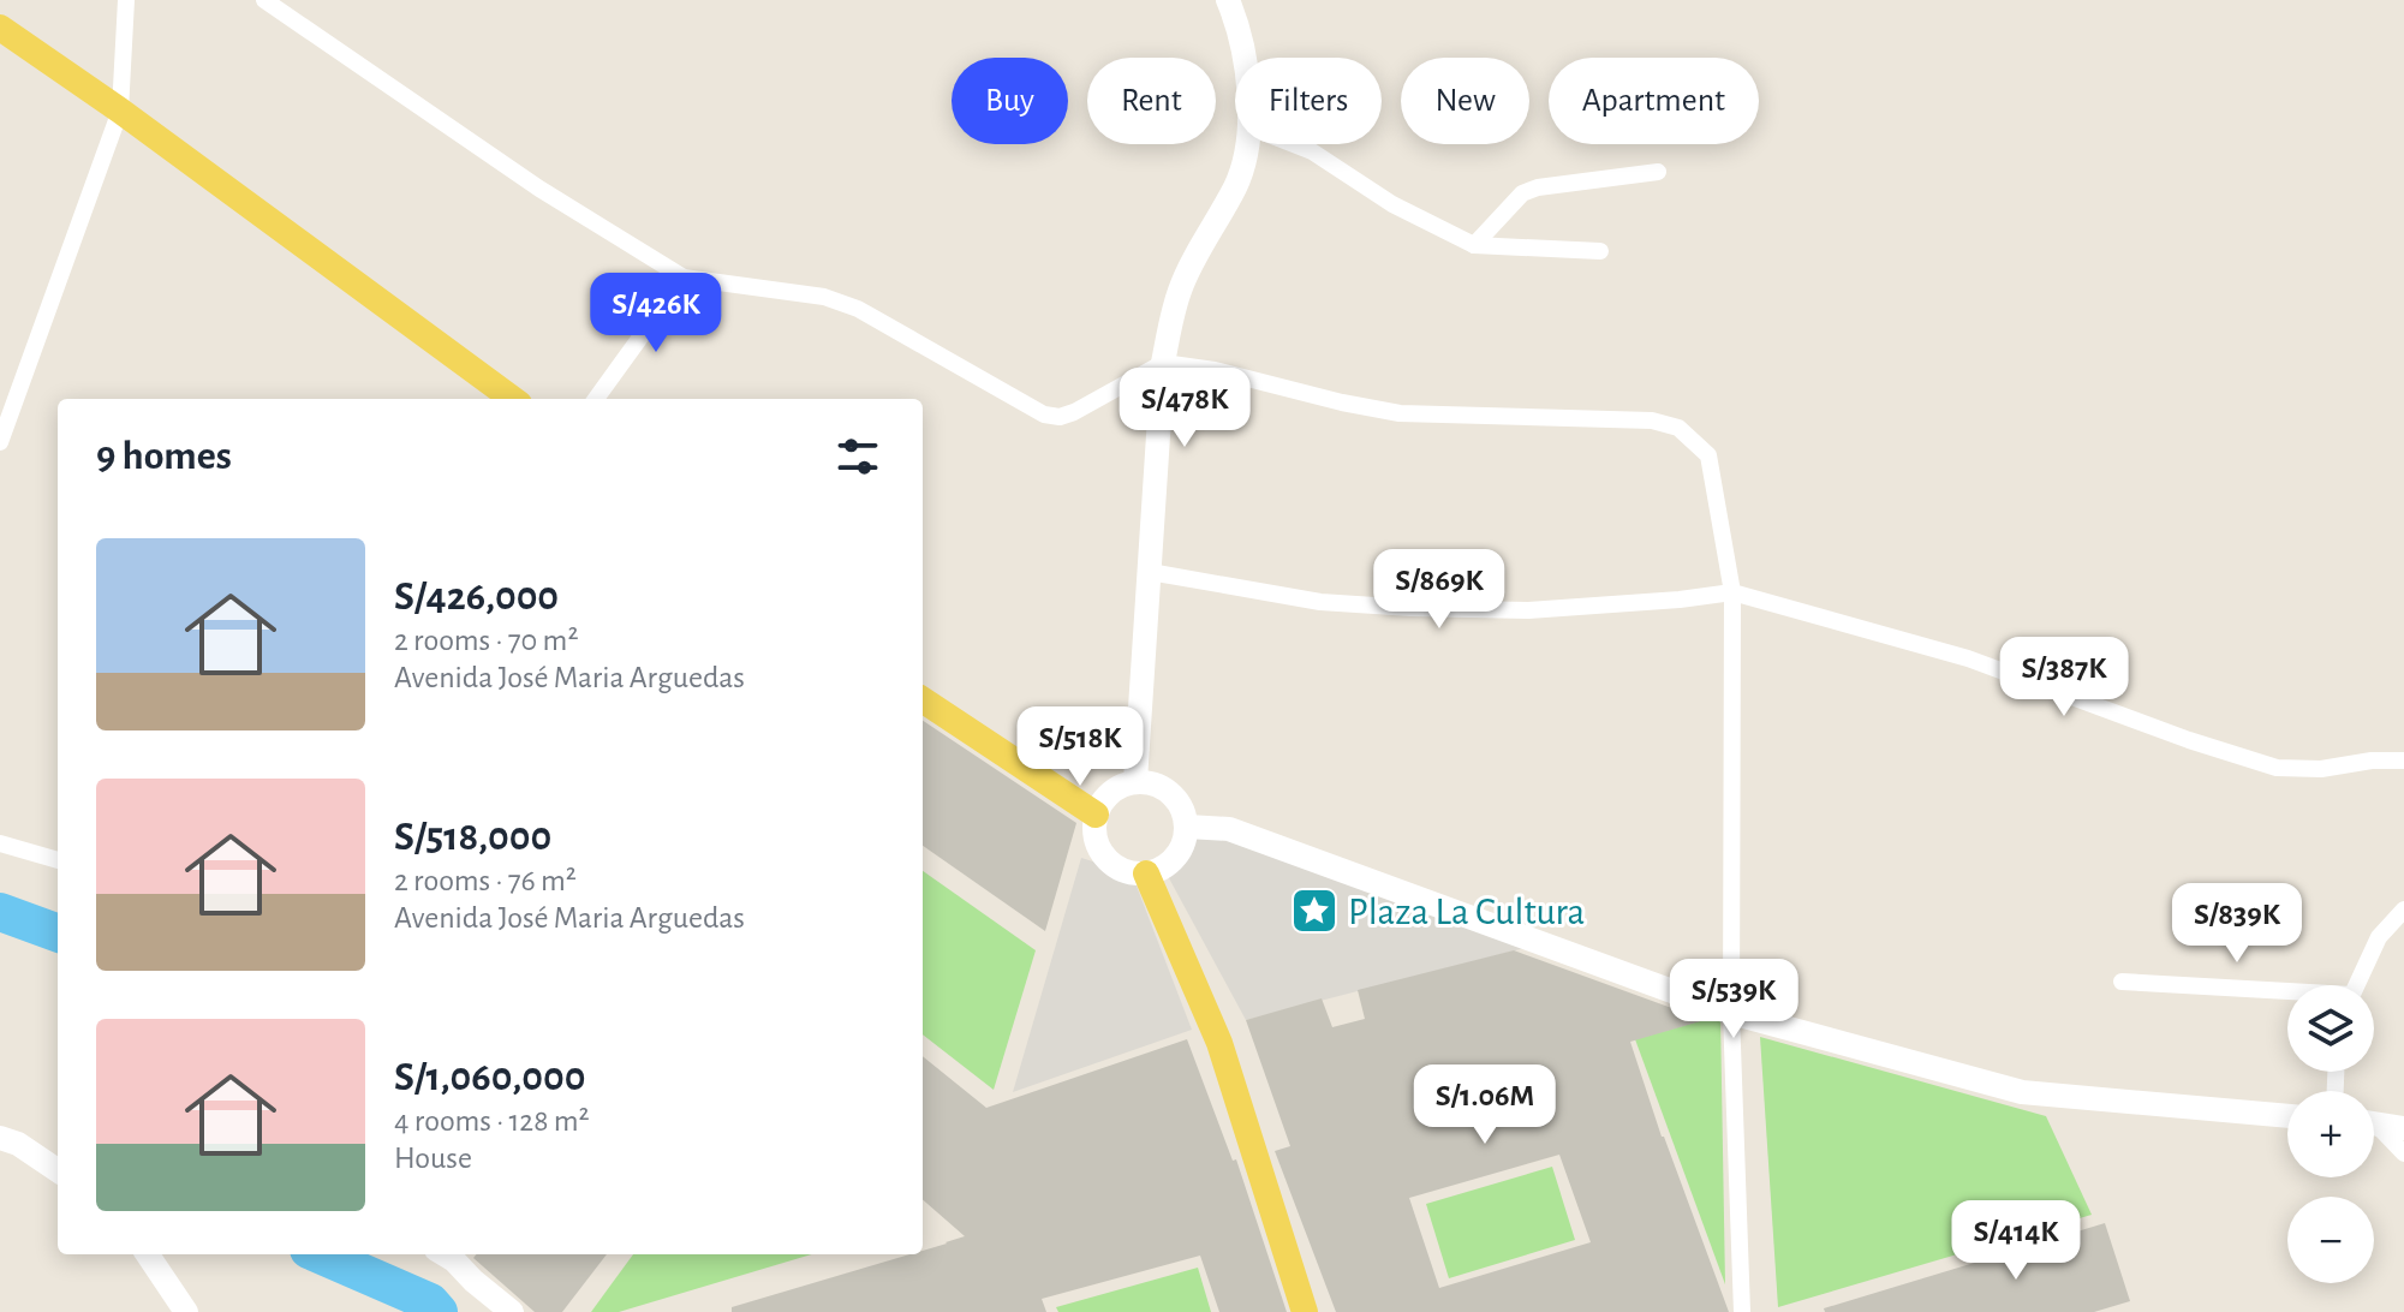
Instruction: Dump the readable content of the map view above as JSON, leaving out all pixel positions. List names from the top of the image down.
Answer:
{
  "places": {
    "place": ["Plaza La Cultura"]
  },
  "page": {
    "chip": [
      "Buy",
      "Rent",
      "Filters",
      "New",
      "Apartment"
    ],
    "price": [
      "S/426K",
      "S/478K",
      "S/869K",
      "S/387K",
      "S/518K",
      "S/839K",
      "S/539K",
      "S/1.06M",
      "S/414K"
    ],
    "heading": "9 homes",
    "list": [
      {
        "name": "S/426,000",
        "note": "2 rooms · 70 m² · Avenida José Maria Arguedas"
      },
      {
        "name": "S/518,000",
        "note": "2 rooms · 76 m² · Avenida José Maria Arguedas"
      },
      {
        "name": "S/1,060,000",
        "note": "4 rooms · 128 m² · House"
      }
    ],
    "map_buttons": ["+", "−"]
  }
}
